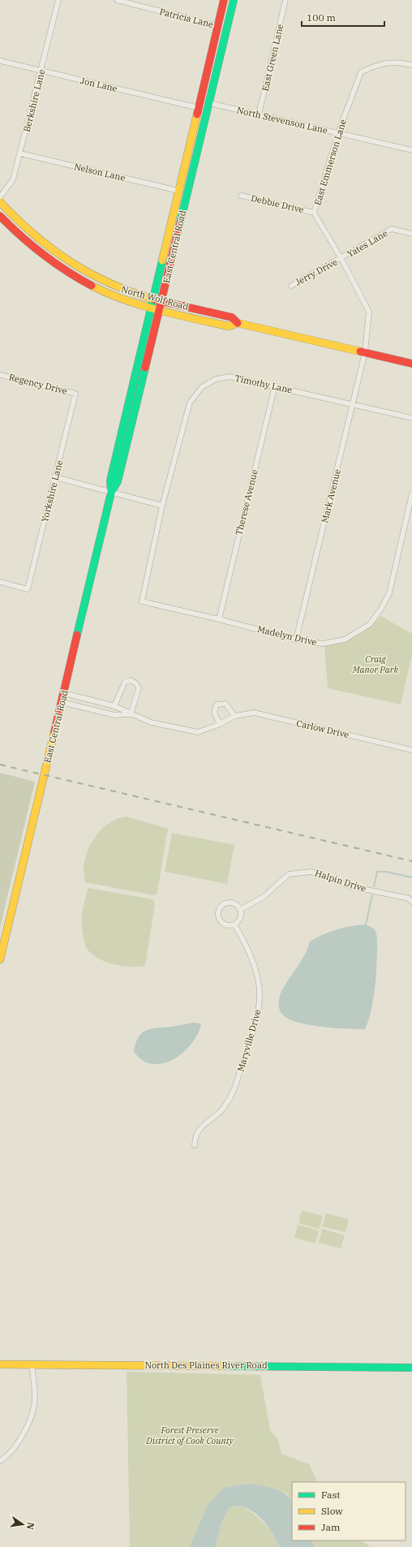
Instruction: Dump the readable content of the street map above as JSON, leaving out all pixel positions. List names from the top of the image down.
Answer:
{
  "streets": {
    "main road": ["East Central Road", "North Wolf Road", "North Des Plaines River Road"],
    "street": [
      "Patricia Lane",
      "East Green Lane",
      "Jon Lane",
      "Berkshire Lane",
      "North Stevenson Lane",
      "East Emmerson Lane",
      "Nelson Lane",
      "Debbie Drive",
      "Yates Lane",
      "Jerry Drive",
      "Regency Drive",
      "Timothy Lane",
      "Yorkshire Lane",
      "Mark Avenue",
      "Therese Avenue",
      "Madelyn Drive",
      "Carlow Drive",
      "Halpin Drive",
      "Maryville Drive"
    ]
  },
  "crossings": [
    ["Patricia Lane", "East Central Road"],
    ["East Green Lane", "North Stevenson Lane"],
    ["Jon Lane", "Berkshire Lane"],
    ["Jon Lane", "East Central Road"],
    ["Berkshire Lane", "Nelson Lane"],
    ["North Stevenson Lane", "East Emmerson Lane"],
    ["North Stevenson Lane", "East Central Road"],
    ["East Emmerson Lane", "Debbie Drive"],
    ["East Emmerson Lane", "Yates Lane"],
    ["East Emmerson Lane", "Jerry Drive"],
    ["East Emmerson Lane", "North Wolf Road"],
    ["East Emmerson Lane", "Mark Avenue"],
    ["Nelson Lane", "East Central Road"],
    ["Yates Lane", "Jerry Drive"],
    ["East Central Road", "North Wolf Road"],
    ["East Central Road", "Carlow Drive"],
    ["North Wolf Road", "Mark Avenue"],
    ["Regency Drive", "Yorkshire Lane"],
    ["Timothy Lane", "Mark Avenue"],
    ["Timothy Lane", "Therese Avenue"],
    ["Timothy Lane", "Madelyn Drive"],
    ["Mark Avenue", "Madelyn Drive"],
    ["Therese Avenue", "Madelyn Drive"],
    ["Halpin Drive", "Maryville Drive"]
  ],
  "parks": ["Craig Manor Park", "Forest Preserve District of Cook County"],
  "legend": ["Fast", "Slow", "Jam"],
  "scale_bar": "100 m",
  "north": "right"
}
